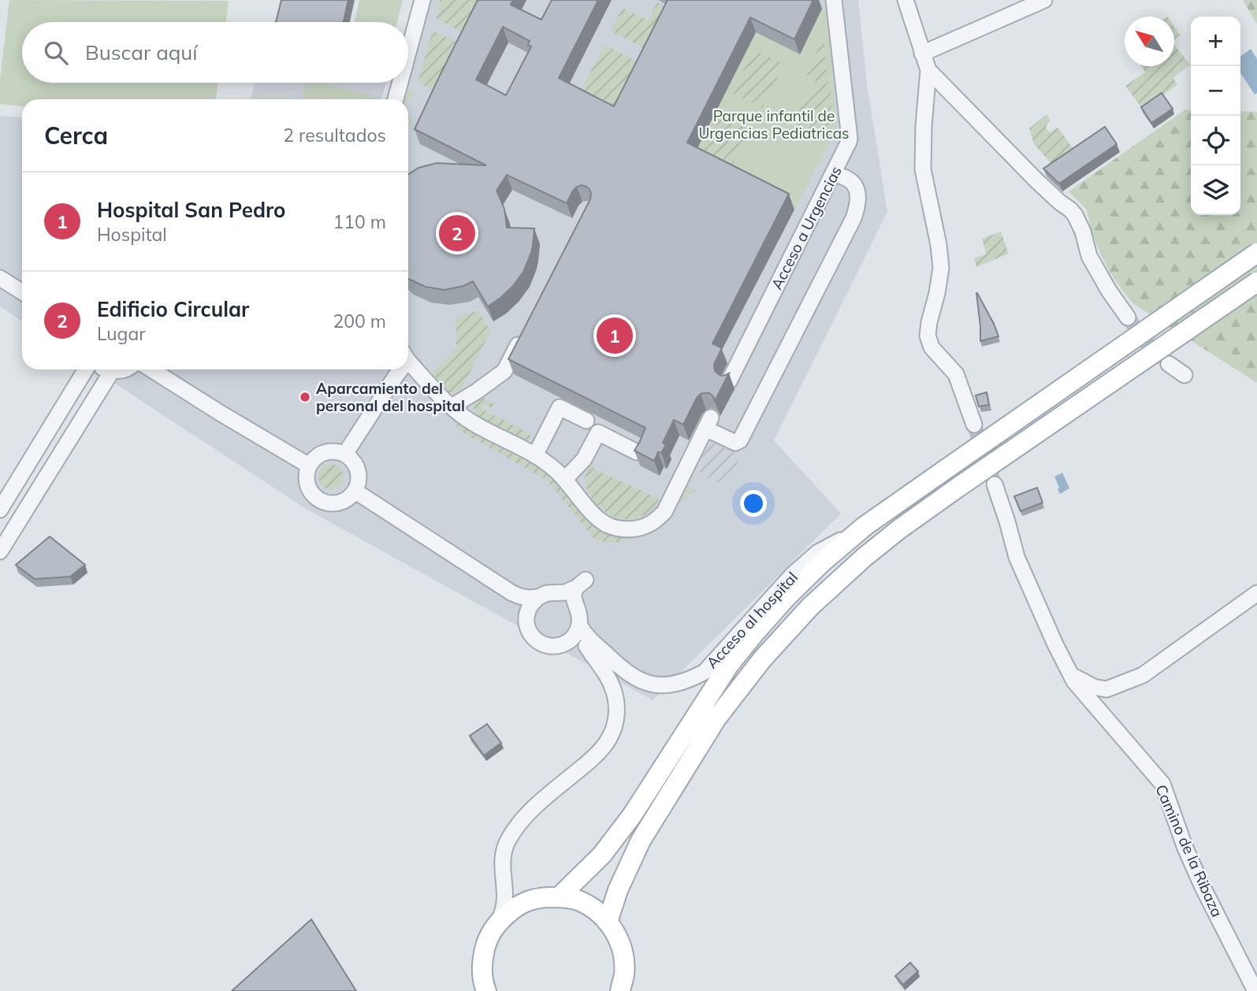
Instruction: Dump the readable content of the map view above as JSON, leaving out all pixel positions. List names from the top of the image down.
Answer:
{
  "streets": {
    "street": ["Acceso a Urgencias", "Acceso al hospital", "Camino de la Ribaza"]
  },
  "parks": ["Parque infantil de Urgencias Pediatricas"],
  "places": ["Aparcamiento del personal del hospital"],
  "north": "top left",
  "page": {
    "map_buttons": ["+", "−"],
    "search": "Buscar aquí",
    "heading": ["Cerca", "2 resultados"],
    "list": [
      {
        "mark": "1",
        "name": "Hospital San Pedro",
        "note": "Hospital",
        "value": "110 m"
      },
      {
        "mark": "2",
        "name": "Edificio Circular",
        "note": "Lugar",
        "value": "200 m"
      }
    ],
    "pins": ["2", "1"]
  }
}
